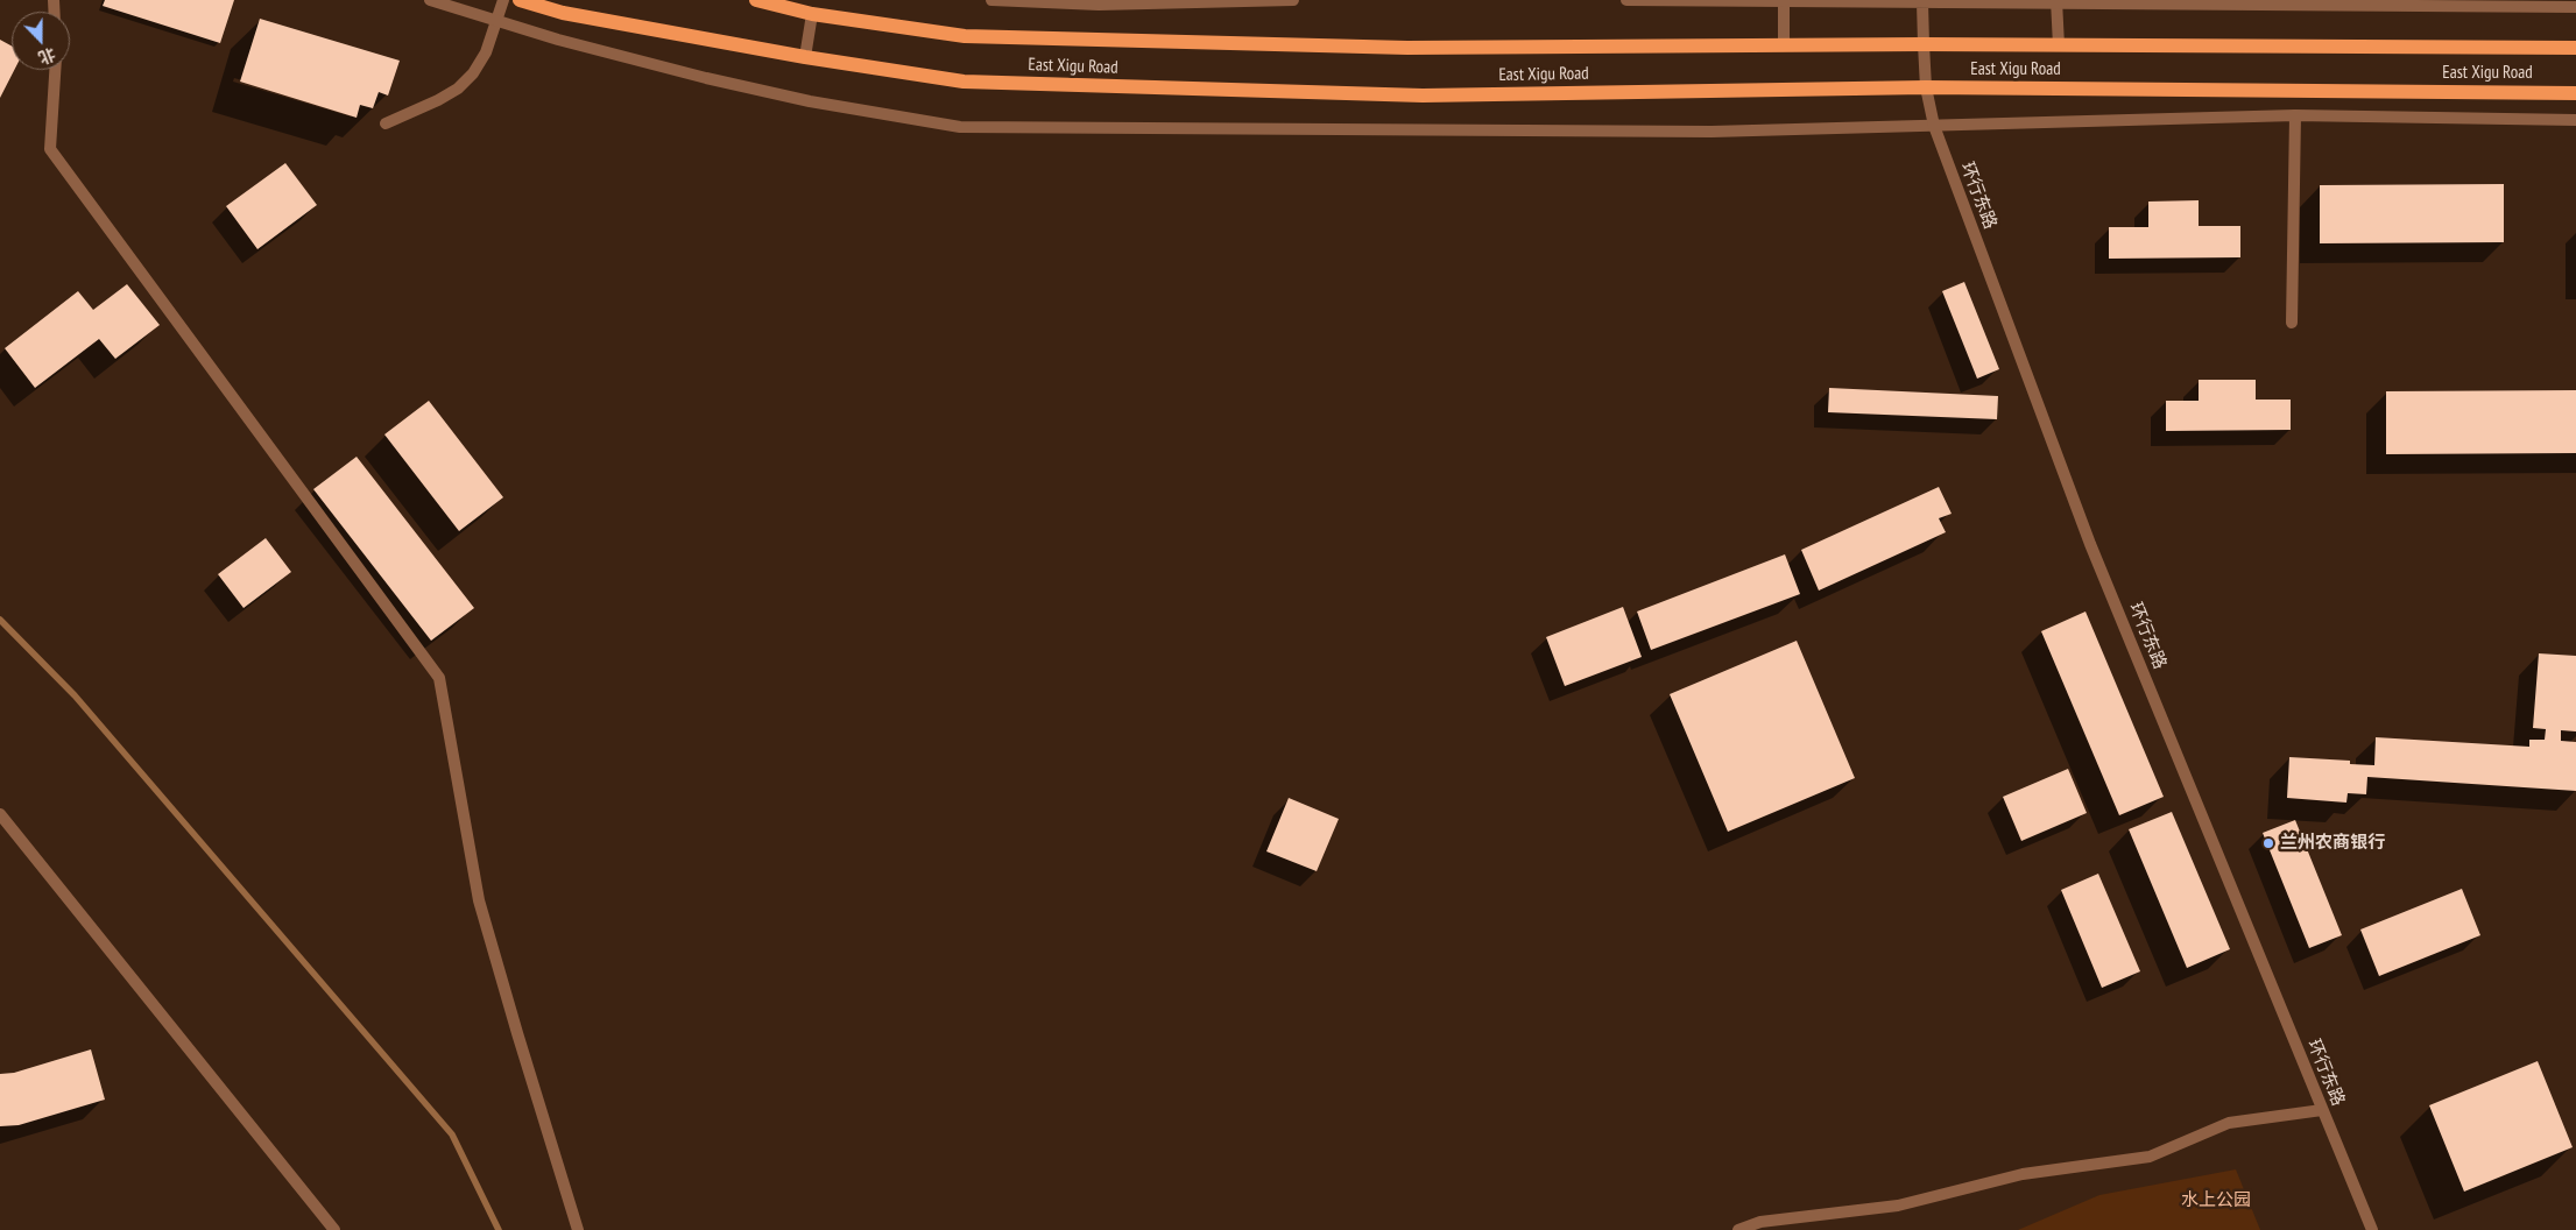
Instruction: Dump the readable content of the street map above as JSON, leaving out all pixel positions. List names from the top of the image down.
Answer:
{
  "streets": {
    "main road": ["East Xigu Road"],
    "street": ["环行东路"]
  },
  "crossings": [
    ["East Xigu Road", "环行东路"]
  ],
  "parks": ["水上公园"],
  "places": ["兰州农商银行"],
  "north": "bottom"
}
